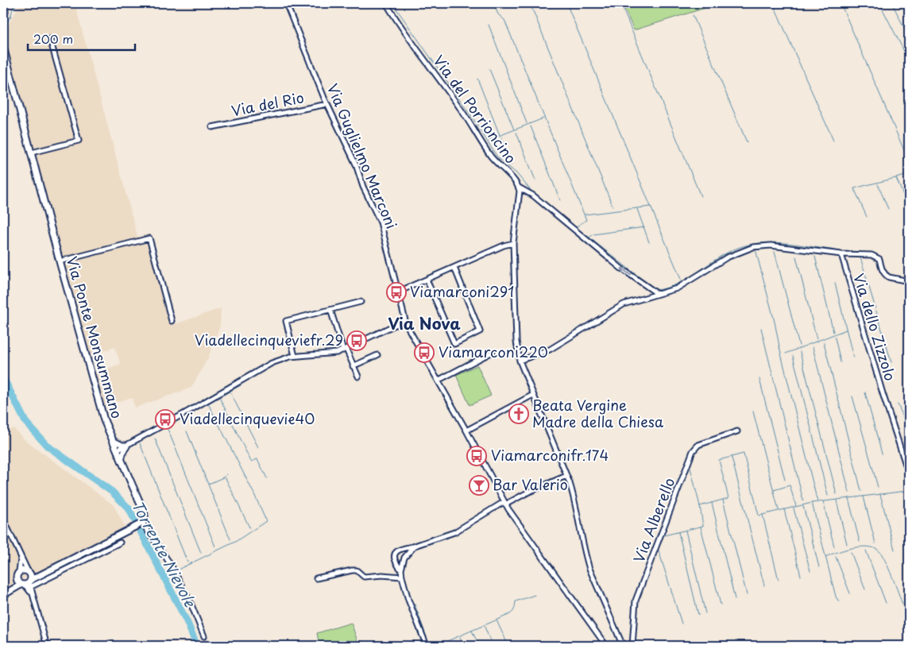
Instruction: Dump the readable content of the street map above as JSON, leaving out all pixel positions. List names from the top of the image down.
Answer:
{
  "streets": {
    "street": [
      "Via del Rio",
      "Via del Porrioncino",
      "Via Guglielmo Marconi",
      "Via dello Zizzolo",
      "Via Ponte Monsummano",
      "Via Alberello"
    ]
  },
  "crossings": [
    ["Via del Rio", "Via Guglielmo Marconi"]
  ],
  "one_way": ["Via del Porrioncino"],
  "districts": ["Via Nova"],
  "water": ["Torrente Nievole"],
  "places": {
    "bus stop": [
      "Viamarconi291",
      "Viadellecinqueviefr.29",
      "Viamarconi220",
      "Viadellecinquevie40",
      "Viamarconifr.174"
    ],
    "church": ["Beata Vergine Madre della Chiesa"],
    "bar": ["Bar Valerio"]
  },
  "scale_bar": "200 m"
}
